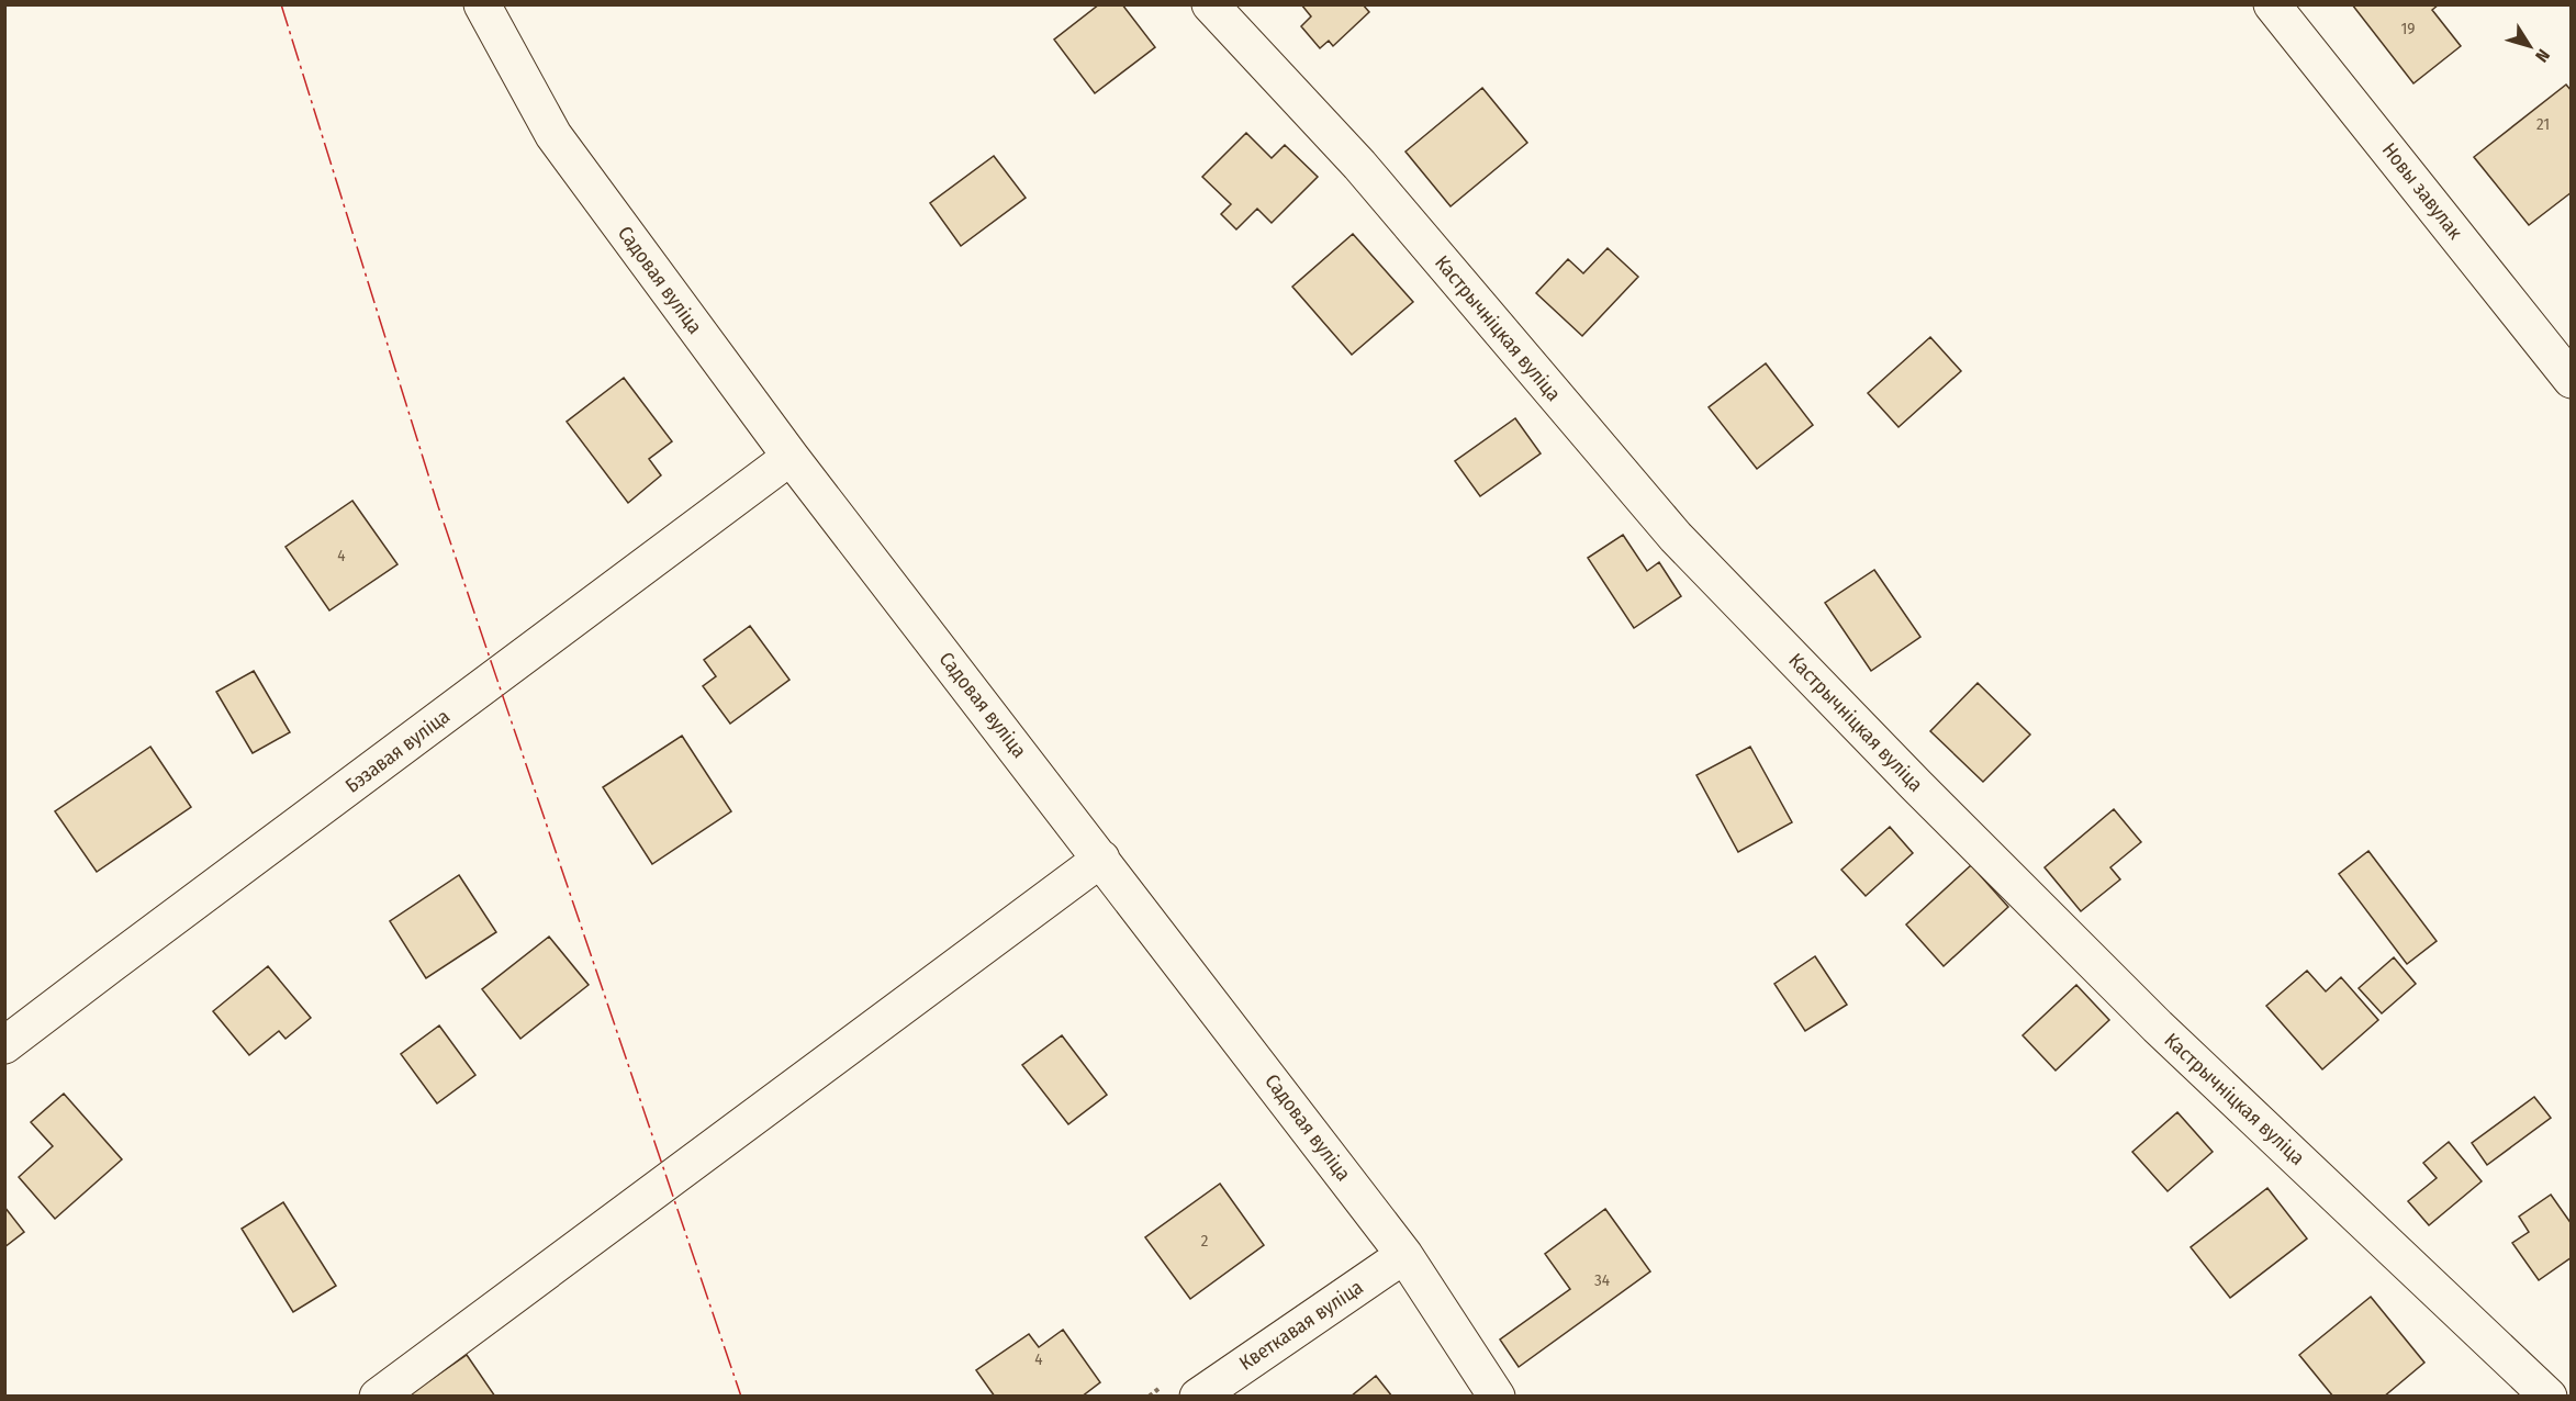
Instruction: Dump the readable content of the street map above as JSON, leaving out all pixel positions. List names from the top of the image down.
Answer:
{
  "streets": {
    "street": [
      "Новы завулак",
      "Садовая вуліца",
      "Кастрычніцкая вуліца",
      "Бэзавая вуліца",
      "Кветкавая вуліца"
    ]
  },
  "crossings": [
    ["Садовая вуліца", "Бэзавая вуліца"],
    ["Садовая вуліца", "Кветкавая вуліца"]
  ],
  "house_numbers": [
    "19",
    "21",
    "4",
    "2",
    "34",
    "4"
  ],
  "north": "bottom right"
}
